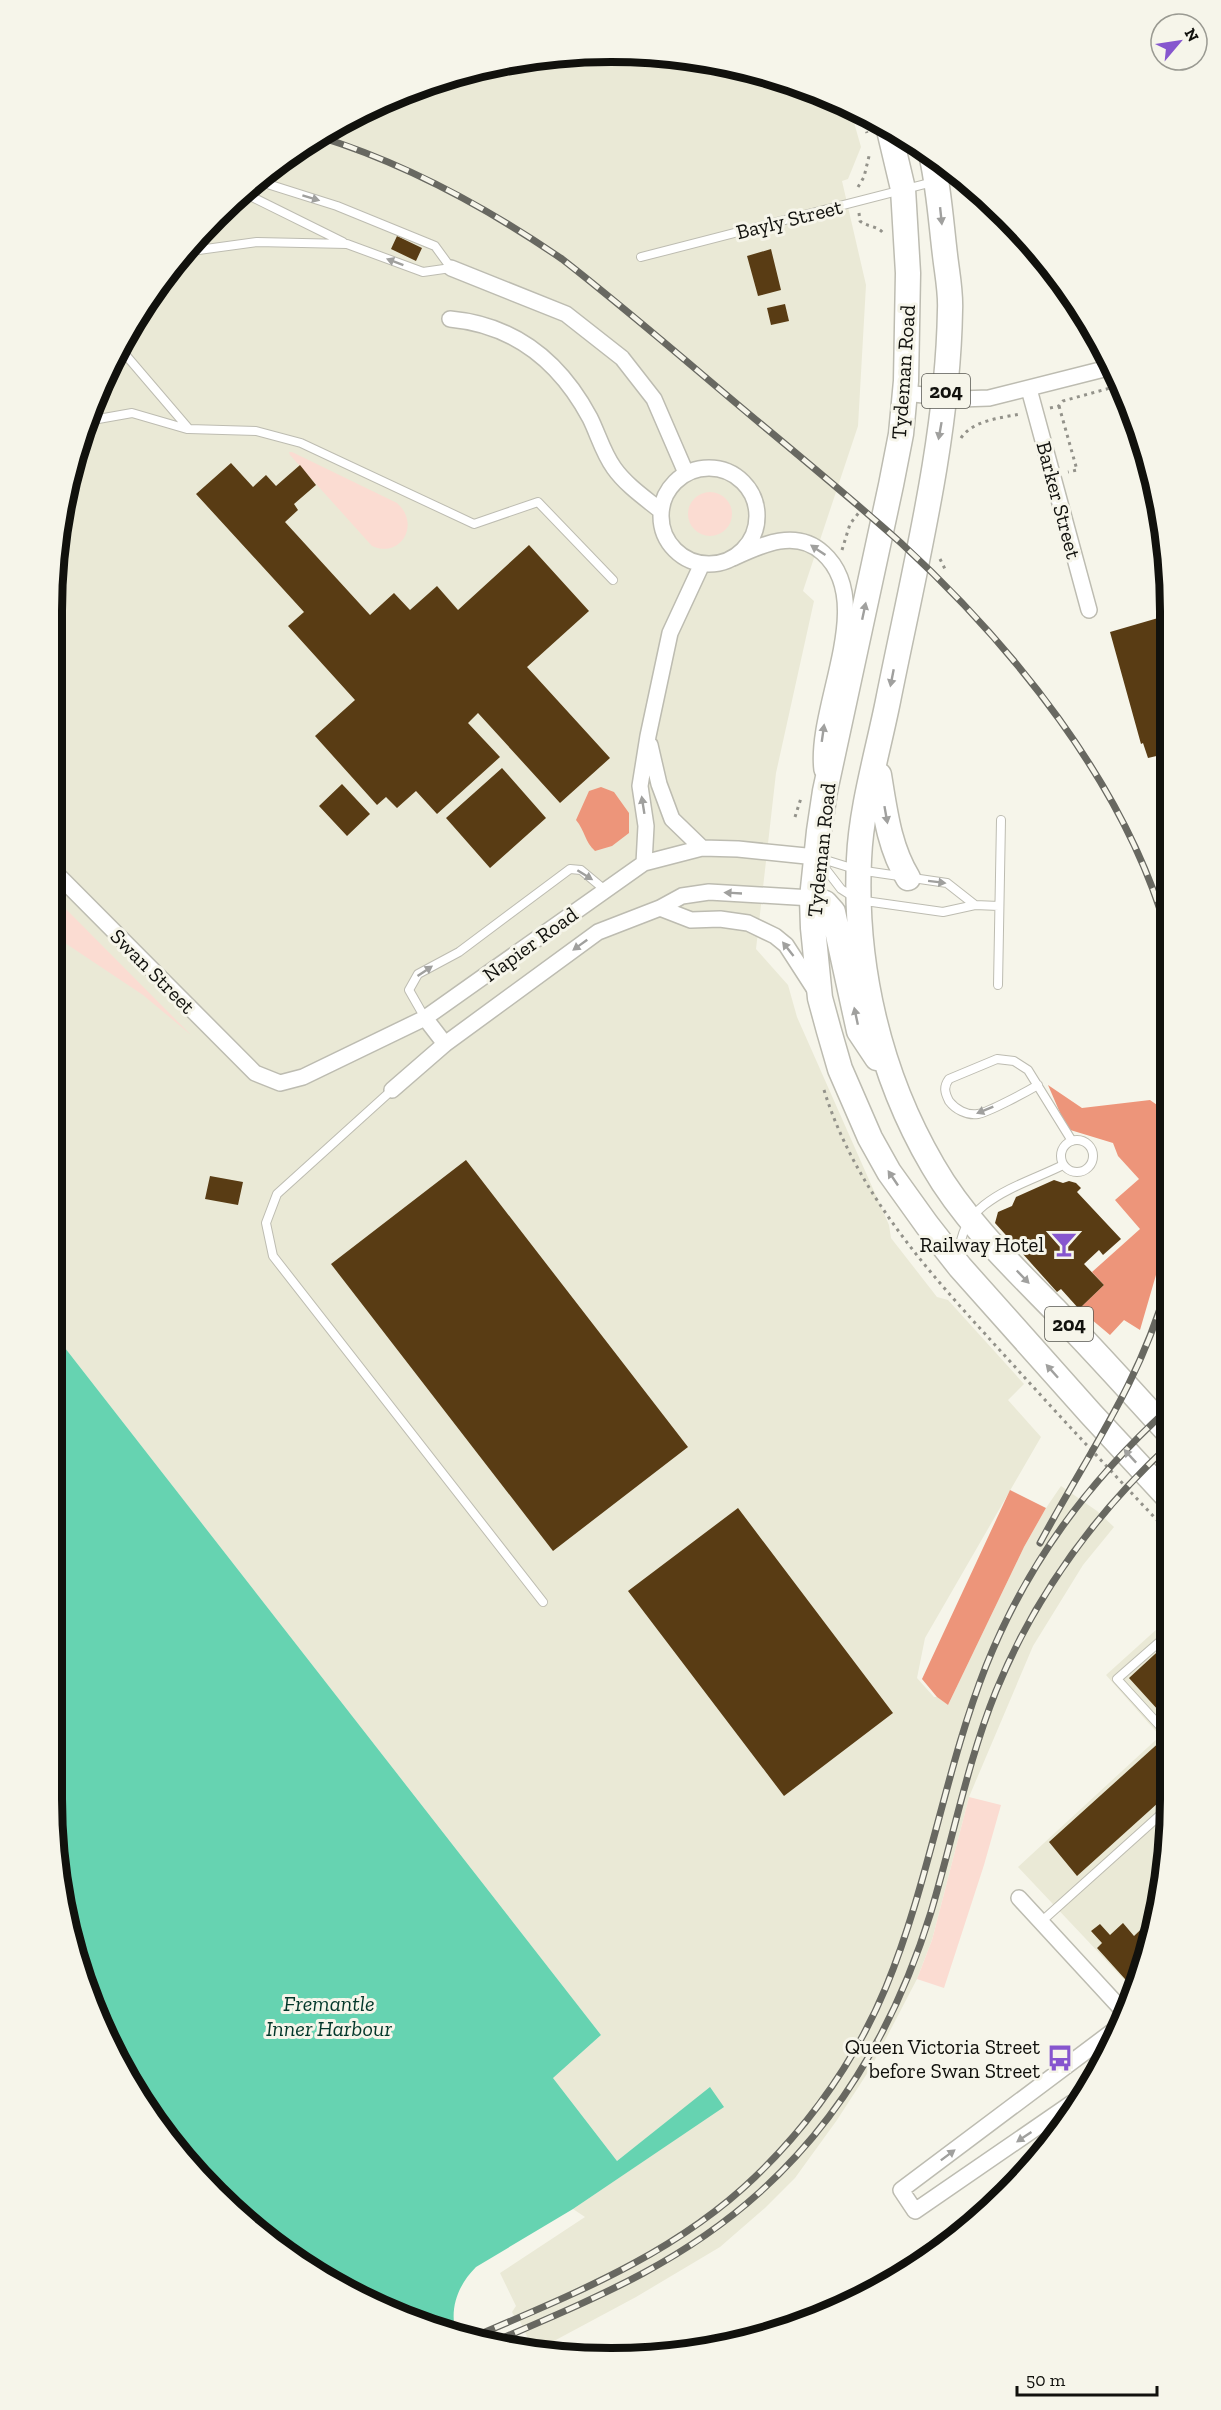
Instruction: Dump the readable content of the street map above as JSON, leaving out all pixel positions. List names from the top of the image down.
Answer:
{
  "streets": {
    "main road": ["Tydeman Road", "204"],
    "street": ["Barker Street", "Napier Road", "Swan Street"],
    "lane": ["Bayly Street"]
  },
  "crossings": [
    ["Bayly Street", "Tydeman Road"],
    ["Tydeman Road", "Napier Road"],
    ["Napier Road", "Swan Street"]
  ],
  "water": ["Fremantle Inner Harbour"],
  "places": {
    "bar": ["Railway Hotel"],
    "bus stop": ["Queen Victoria Street before Swan Street"]
  },
  "scale_bar": "50 m",
  "north": "top right"
}
